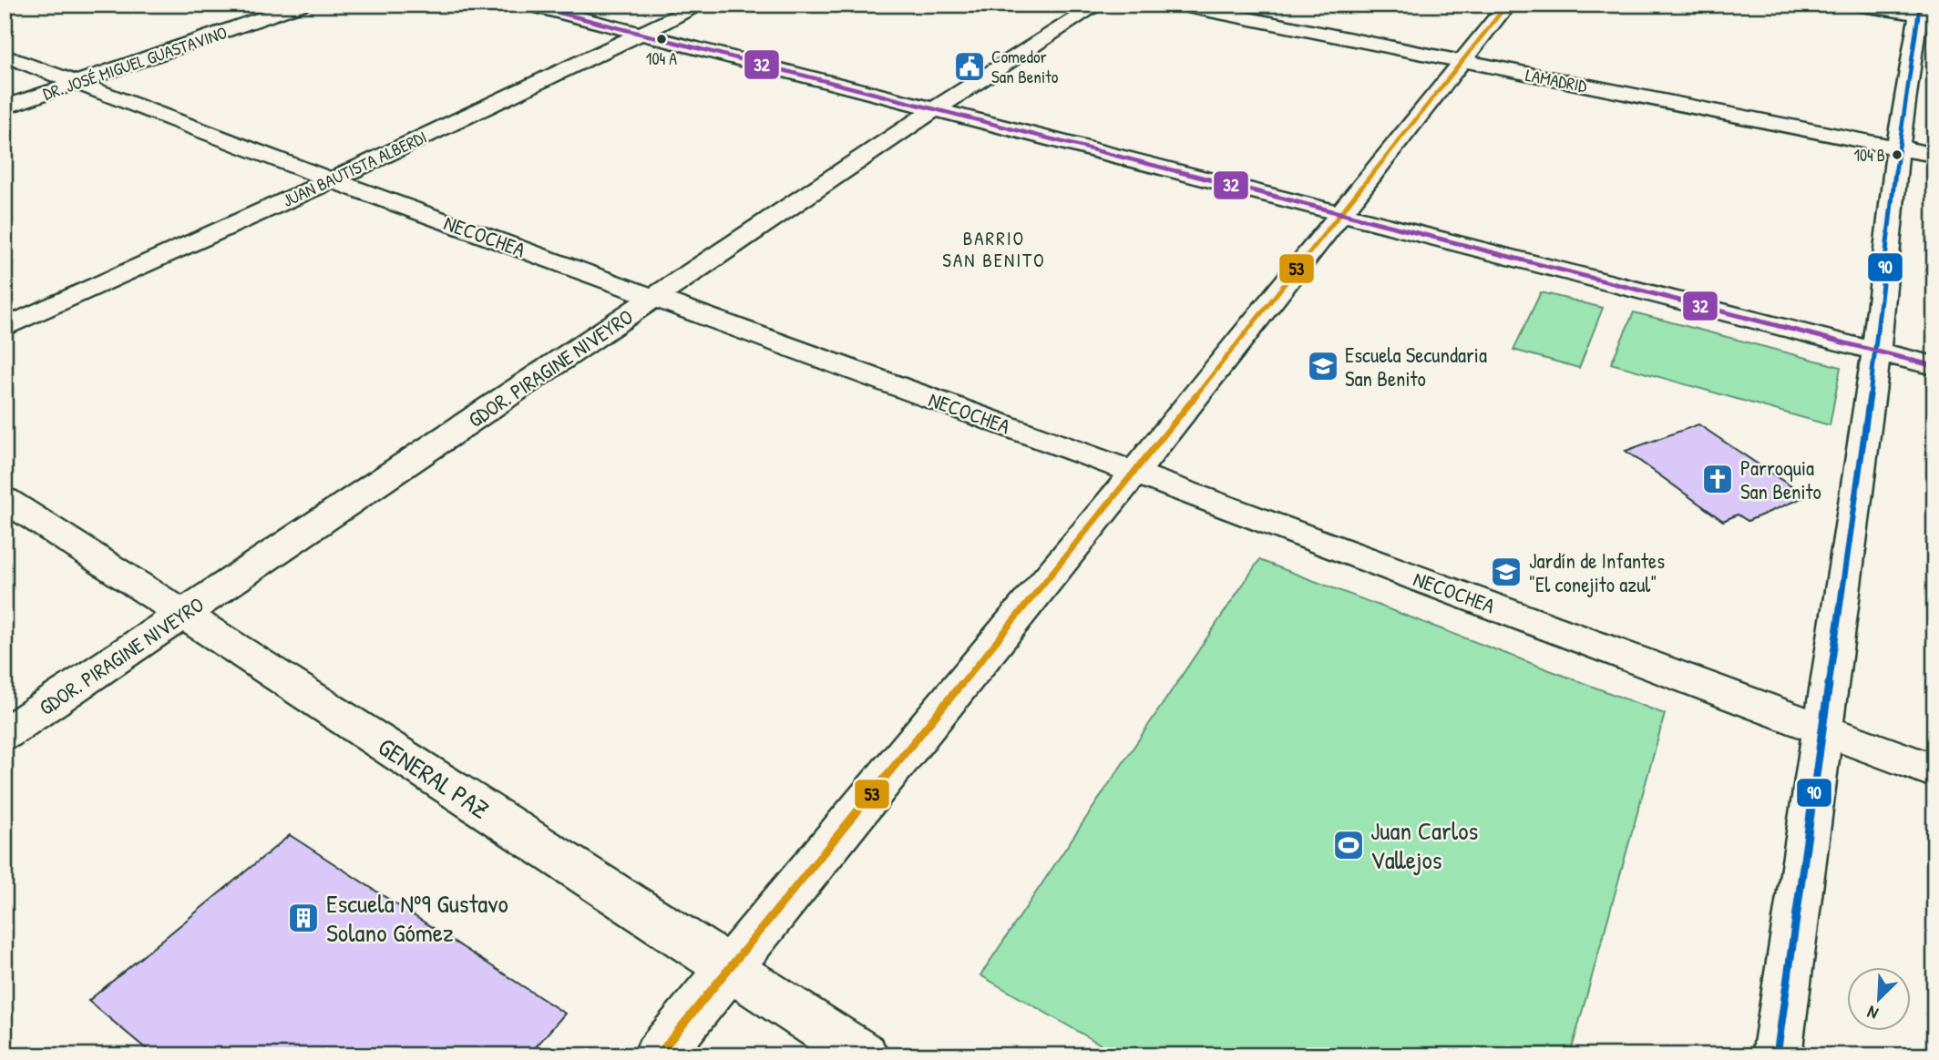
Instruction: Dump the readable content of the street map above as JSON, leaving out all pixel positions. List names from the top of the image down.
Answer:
{
  "streets": {
    "street": [
      "DR. JOSÉ MIGUEL GUASTAVINO",
      "LAMADRID",
      "JUAN BAUTISTA ALBERDI",
      "NECOCHEA",
      "GDOR. PIRAGINE NIVEYRO",
      "GENERAL PAZ"
    ]
  },
  "crossings": [
    ["DR. JOSÉ MIGUEL GUASTAVINO", "NECOCHEA"],
    ["JUAN BAUTISTA ALBERDI", "NECOCHEA"],
    ["NECOCHEA", "GDOR. PIRAGINE NIVEYRO"],
    ["GDOR. PIRAGINE NIVEYRO", "GENERAL PAZ"]
  ],
  "districts": ["BARRIO SAN BENITO"],
  "places": {
    "other": ["104 A", "104 B"],
    "public building": ["Comedor San Benito"],
    "school or university": ["Escuela Secundaria San Benito", "Jardín de Infantes \"El conejito azul\""],
    "church": ["Parroquia San Benito"],
    "sports": ["Juan Carlos Vallejos"],
    "building": ["Escuela Nº9 Gustavo Solano Gómez"]
  },
  "lines": ["transit line 53", "transit line 90", "transit line 32"],
  "north": "bottom left"
}
